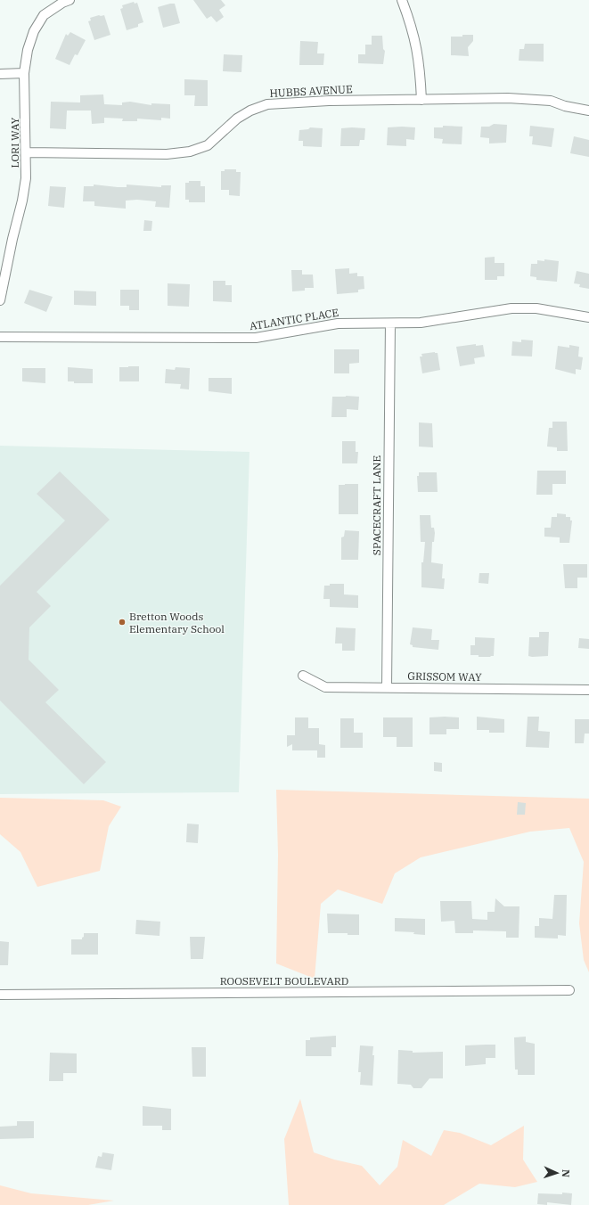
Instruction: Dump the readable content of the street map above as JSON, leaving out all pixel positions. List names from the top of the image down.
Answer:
{
  "streets": {
    "street": [
      "HUBBS AVENUE",
      "LORI WAY",
      "ATLANTIC PLACE",
      "SPACECRAFT LANE",
      "GRISSOM WAY",
      "ROOSEVELT BOULEVARD"
    ]
  },
  "crossings": [
    ["HUBBS AVENUE", "LORI WAY"],
    ["ATLANTIC PLACE", "SPACECRAFT LANE"],
    ["SPACECRAFT LANE", "GRISSOM WAY"]
  ],
  "places": ["Bretton Woods Elementary School"],
  "north": "right"
}
